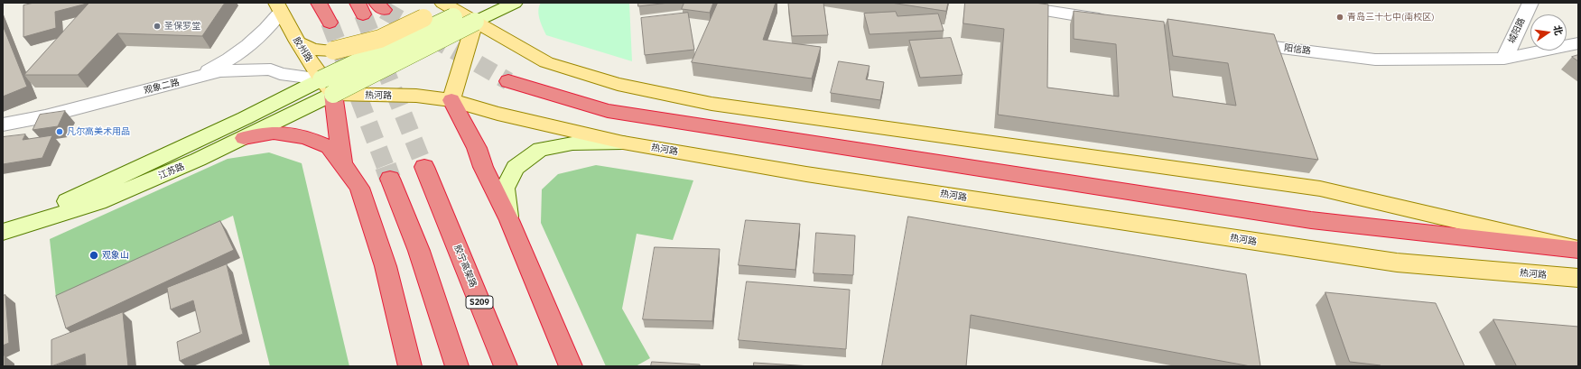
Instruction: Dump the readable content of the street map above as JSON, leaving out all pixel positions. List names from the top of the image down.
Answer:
{
  "streets": {
    "highway": ["胶宁高架路", "S209"],
    "main road": ["胶州路", "热河路"],
    "street": [
      "城阳路",
      "阳信路",
      "观象二路",
      "江苏路"
    ]
  },
  "crossings": [
    ["城阳路", "阳信路"],
    ["胶州路", "观象二路"],
    ["胶州路", "热河路"],
    ["胶州路", "江苏路"],
    ["观象二路", "热河路"],
    ["观象二路", "江苏路"],
    ["热河路", "江苏路"]
  ],
  "places": [
    "青岛三十七中(南校区)",
    "圣保罗堂",
    "凡尔高美术用品",
    "观象山"
  ],
  "north": "right"
}
